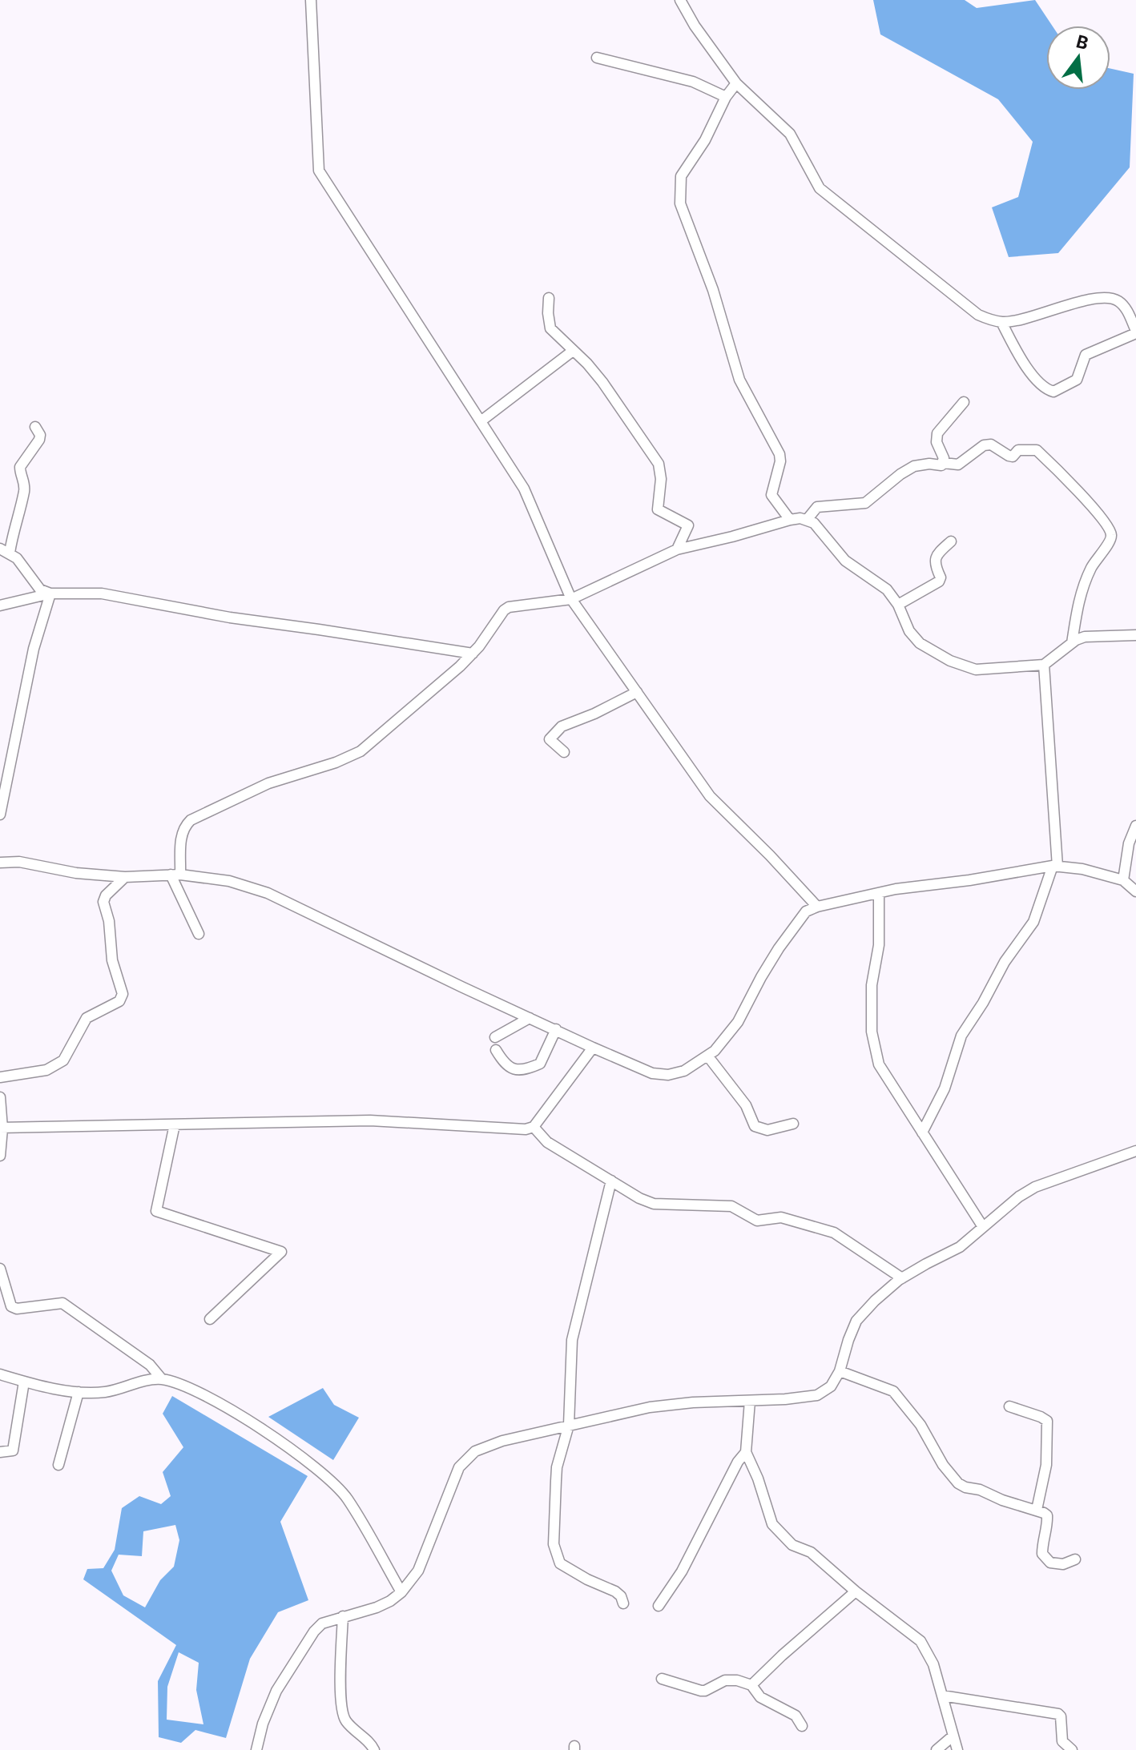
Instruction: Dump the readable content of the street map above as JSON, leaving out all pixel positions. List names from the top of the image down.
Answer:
{
  "north": "top"
}
